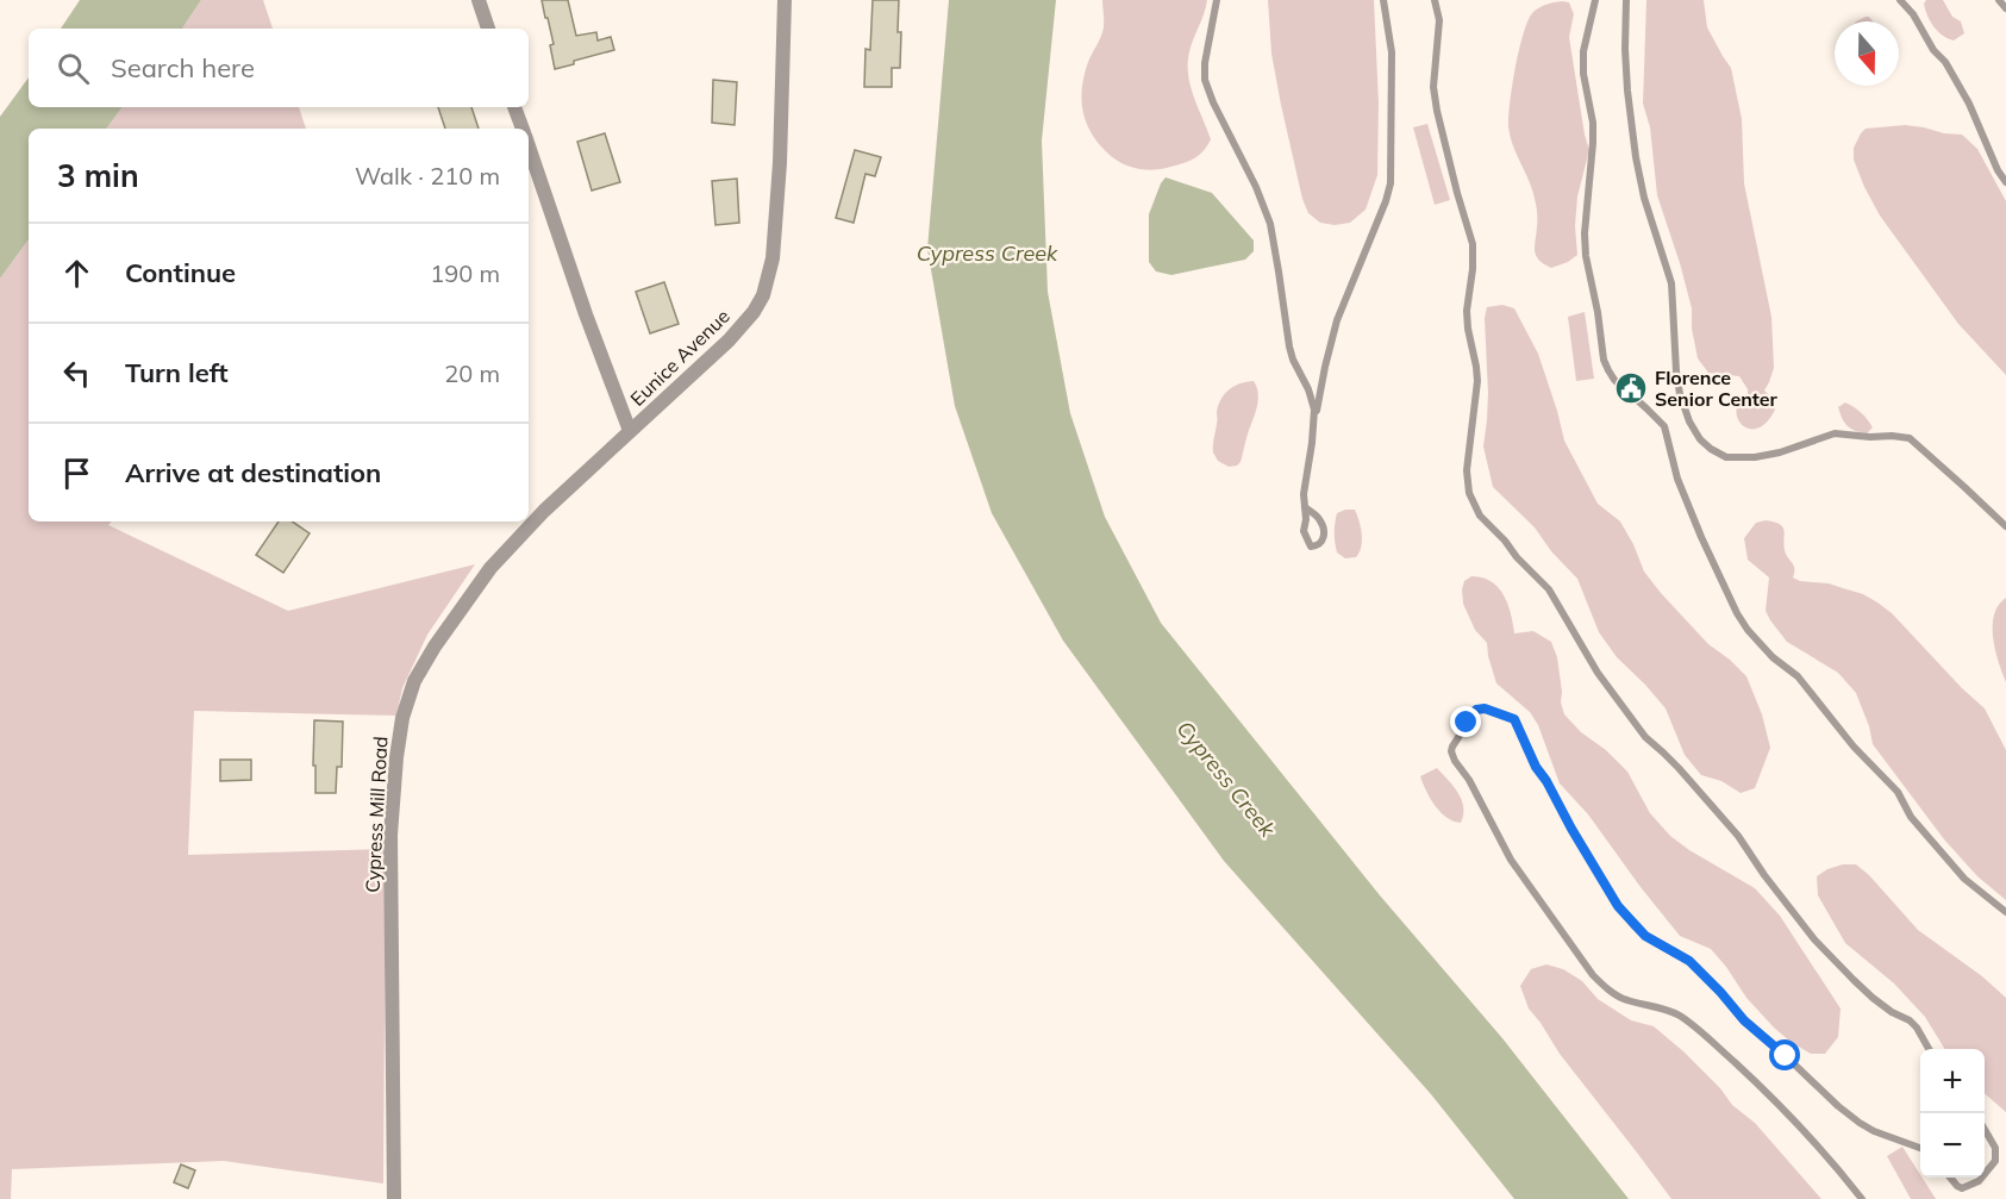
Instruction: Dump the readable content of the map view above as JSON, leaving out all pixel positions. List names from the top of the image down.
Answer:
{
  "streets": {
    "street": ["Eunice Avenue", "Cypress Mill Road"]
  },
  "crossings": [
    ["Eunice Avenue", "Cypress Mill Road"]
  ],
  "water": ["Cypress Creek"],
  "places": {
    "public building": ["Florence Senior Center"]
  },
  "north": "bottom",
  "page": {
    "search": "Search here",
    "heading": ["3 min", "Walk · 210 m"],
    "list": [
      ["Continue", "190 m"],
      ["Turn left", "20 m"],
      "Arrive at destination"
    ],
    "map_buttons": ["+", "−"]
  }
}
